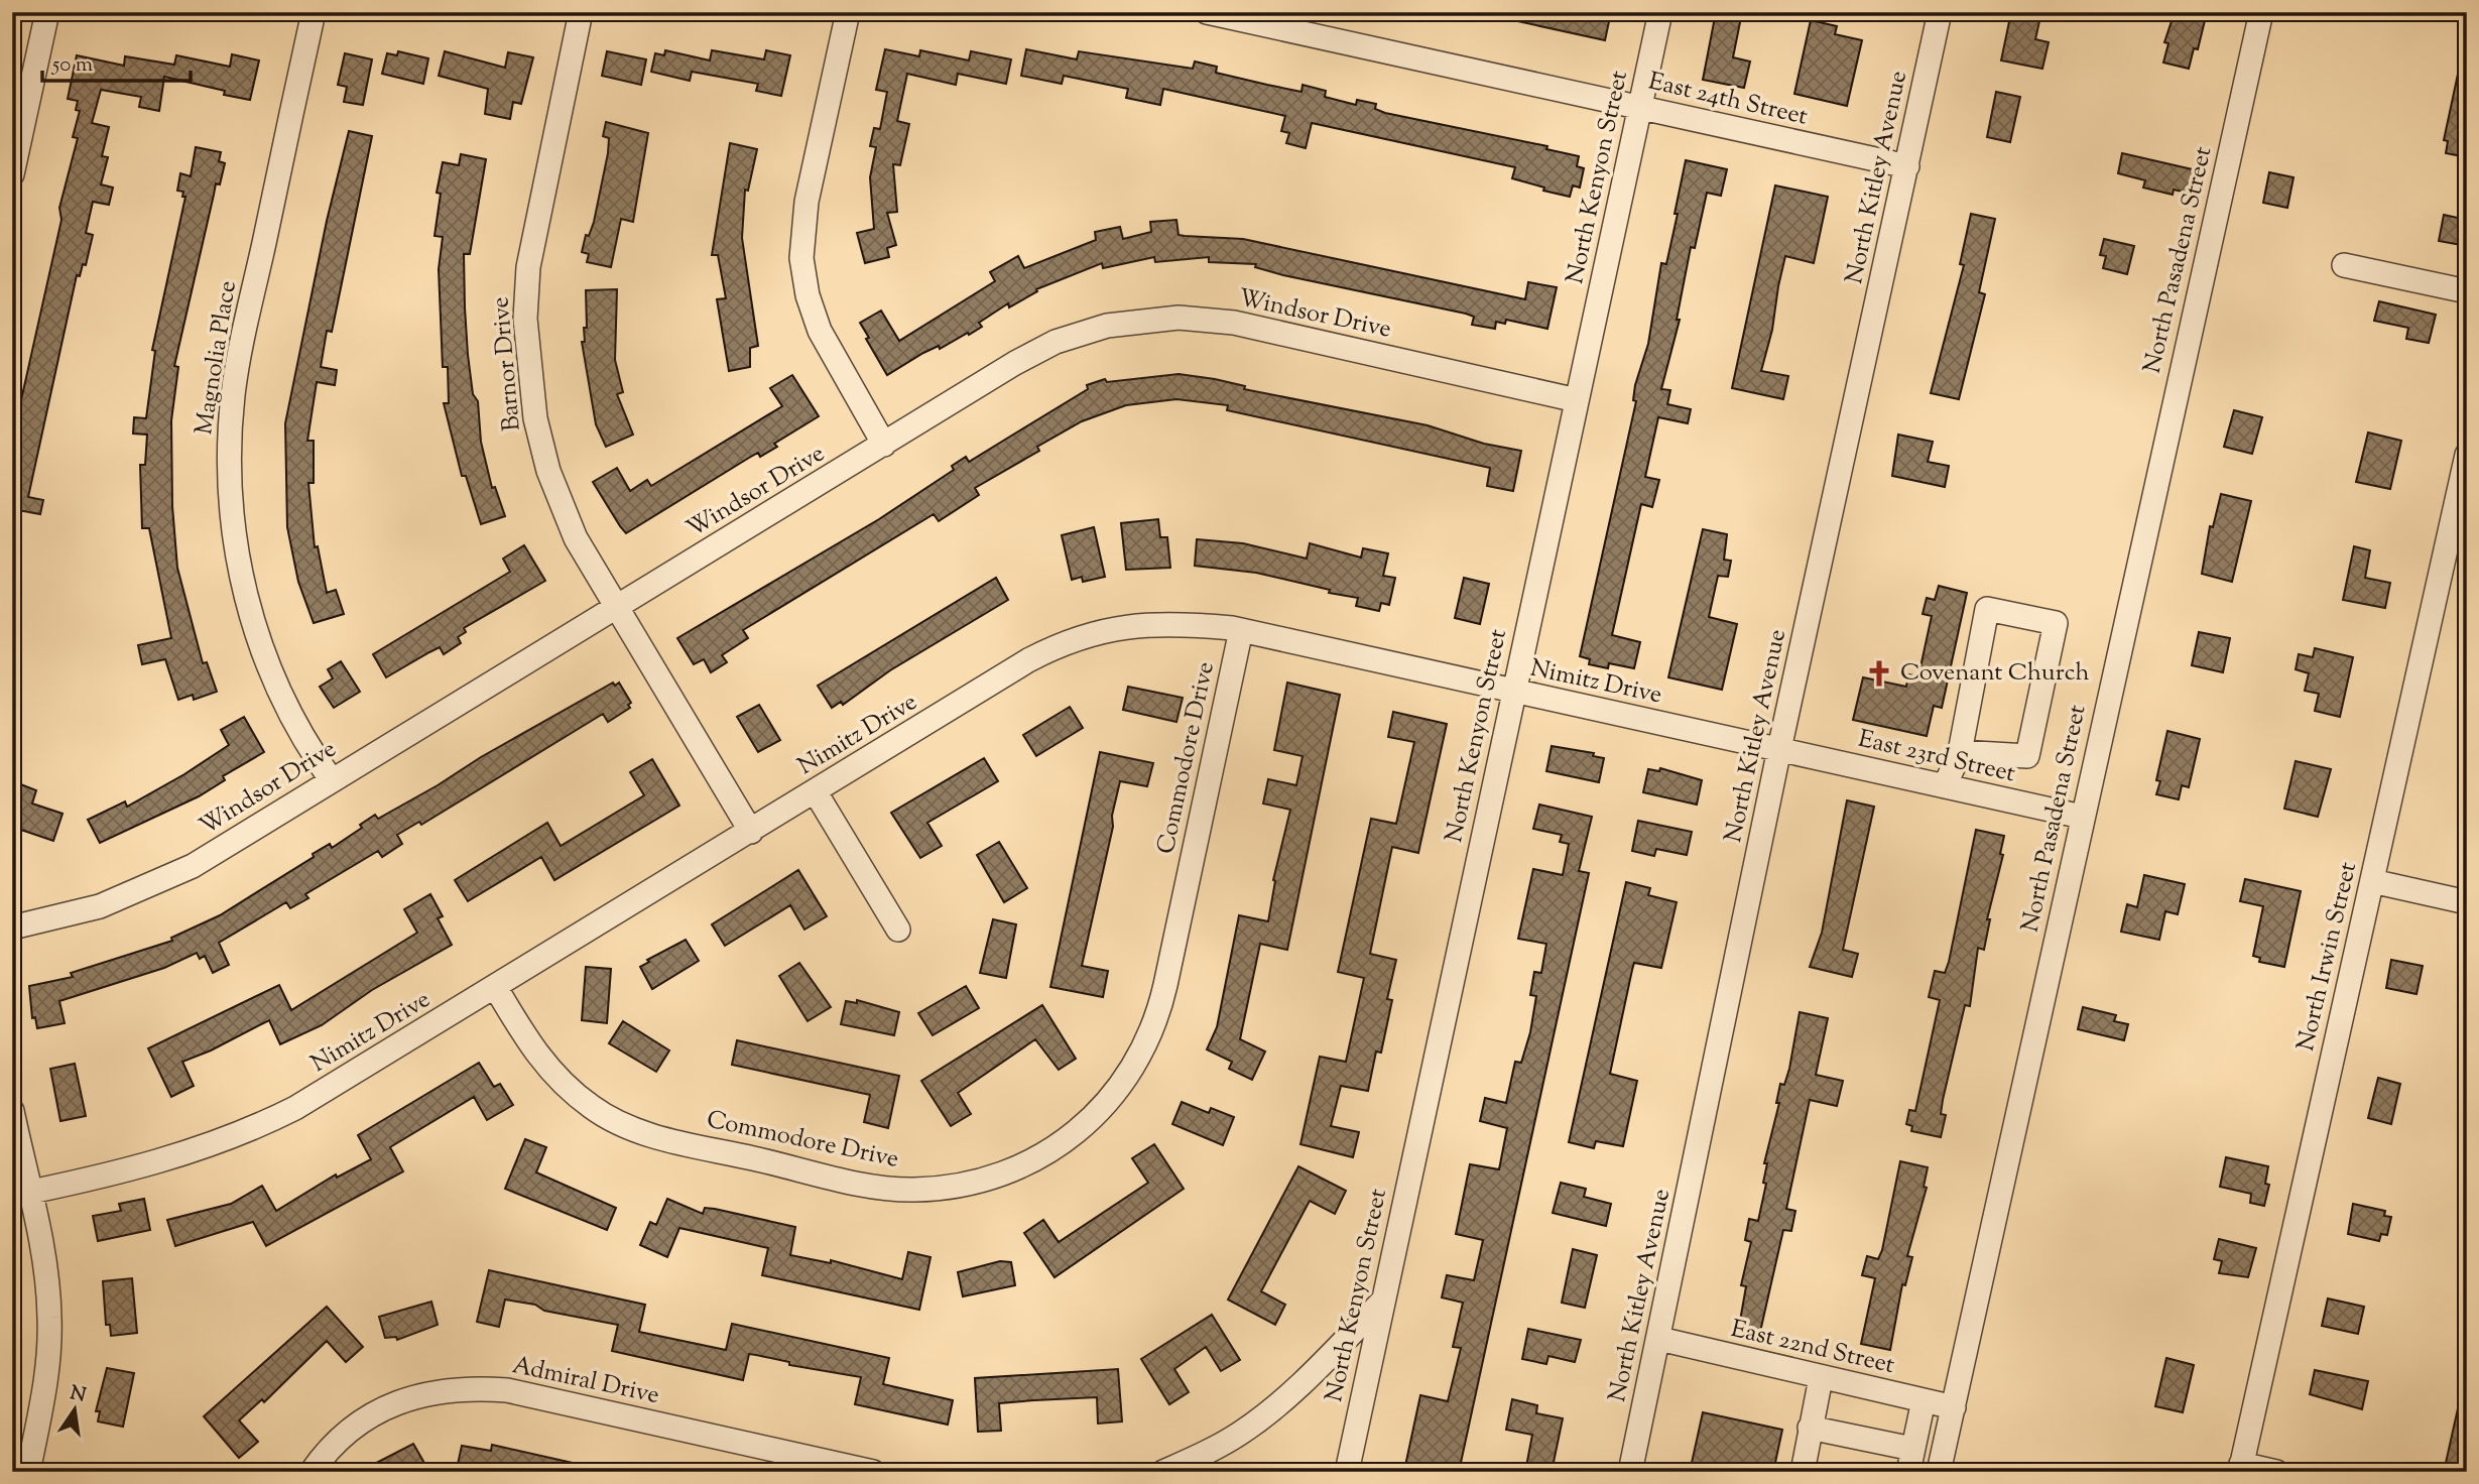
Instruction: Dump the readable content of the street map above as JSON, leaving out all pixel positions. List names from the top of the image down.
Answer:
{
  "streets": {
    "street": [
      "East 24th Street",
      "North Kenyon Street",
      "North Kitley Avenue",
      "North Pasadena Street",
      "Windsor Drive",
      "Magnolia Place",
      "Barnor Drive",
      "Nimitz Drive",
      "East 23rd Street",
      "Commodore Drive",
      "North Irwin Street",
      "East 22nd Street",
      "Admiral Drive"
    ]
  },
  "crossings": [
    ["East 24th Street", "North Kenyon Street"],
    ["East 24th Street", "North Kitley Avenue"],
    ["North Kenyon Street", "Windsor Drive"],
    ["North Kenyon Street", "Nimitz Drive"],
    ["North Kitley Avenue", "Nimitz Drive"],
    ["North Kitley Avenue", "East 23rd Street"],
    ["North Kitley Avenue", "East 22nd Street"],
    ["North Pasadena Street", "East 23rd Street"],
    ["North Pasadena Street", "East 22nd Street"],
    ["Windsor Drive", "Magnolia Place"],
    ["Windsor Drive", "Barnor Drive"],
    ["Barnor Drive", "Nimitz Drive"],
    ["Nimitz Drive", "East 23rd Street"],
    ["Nimitz Drive", "Commodore Drive"]
  ],
  "places": {
    "church": ["Covenant Church"]
  },
  "scale_bar": "50 m",
  "north": "top"
}
